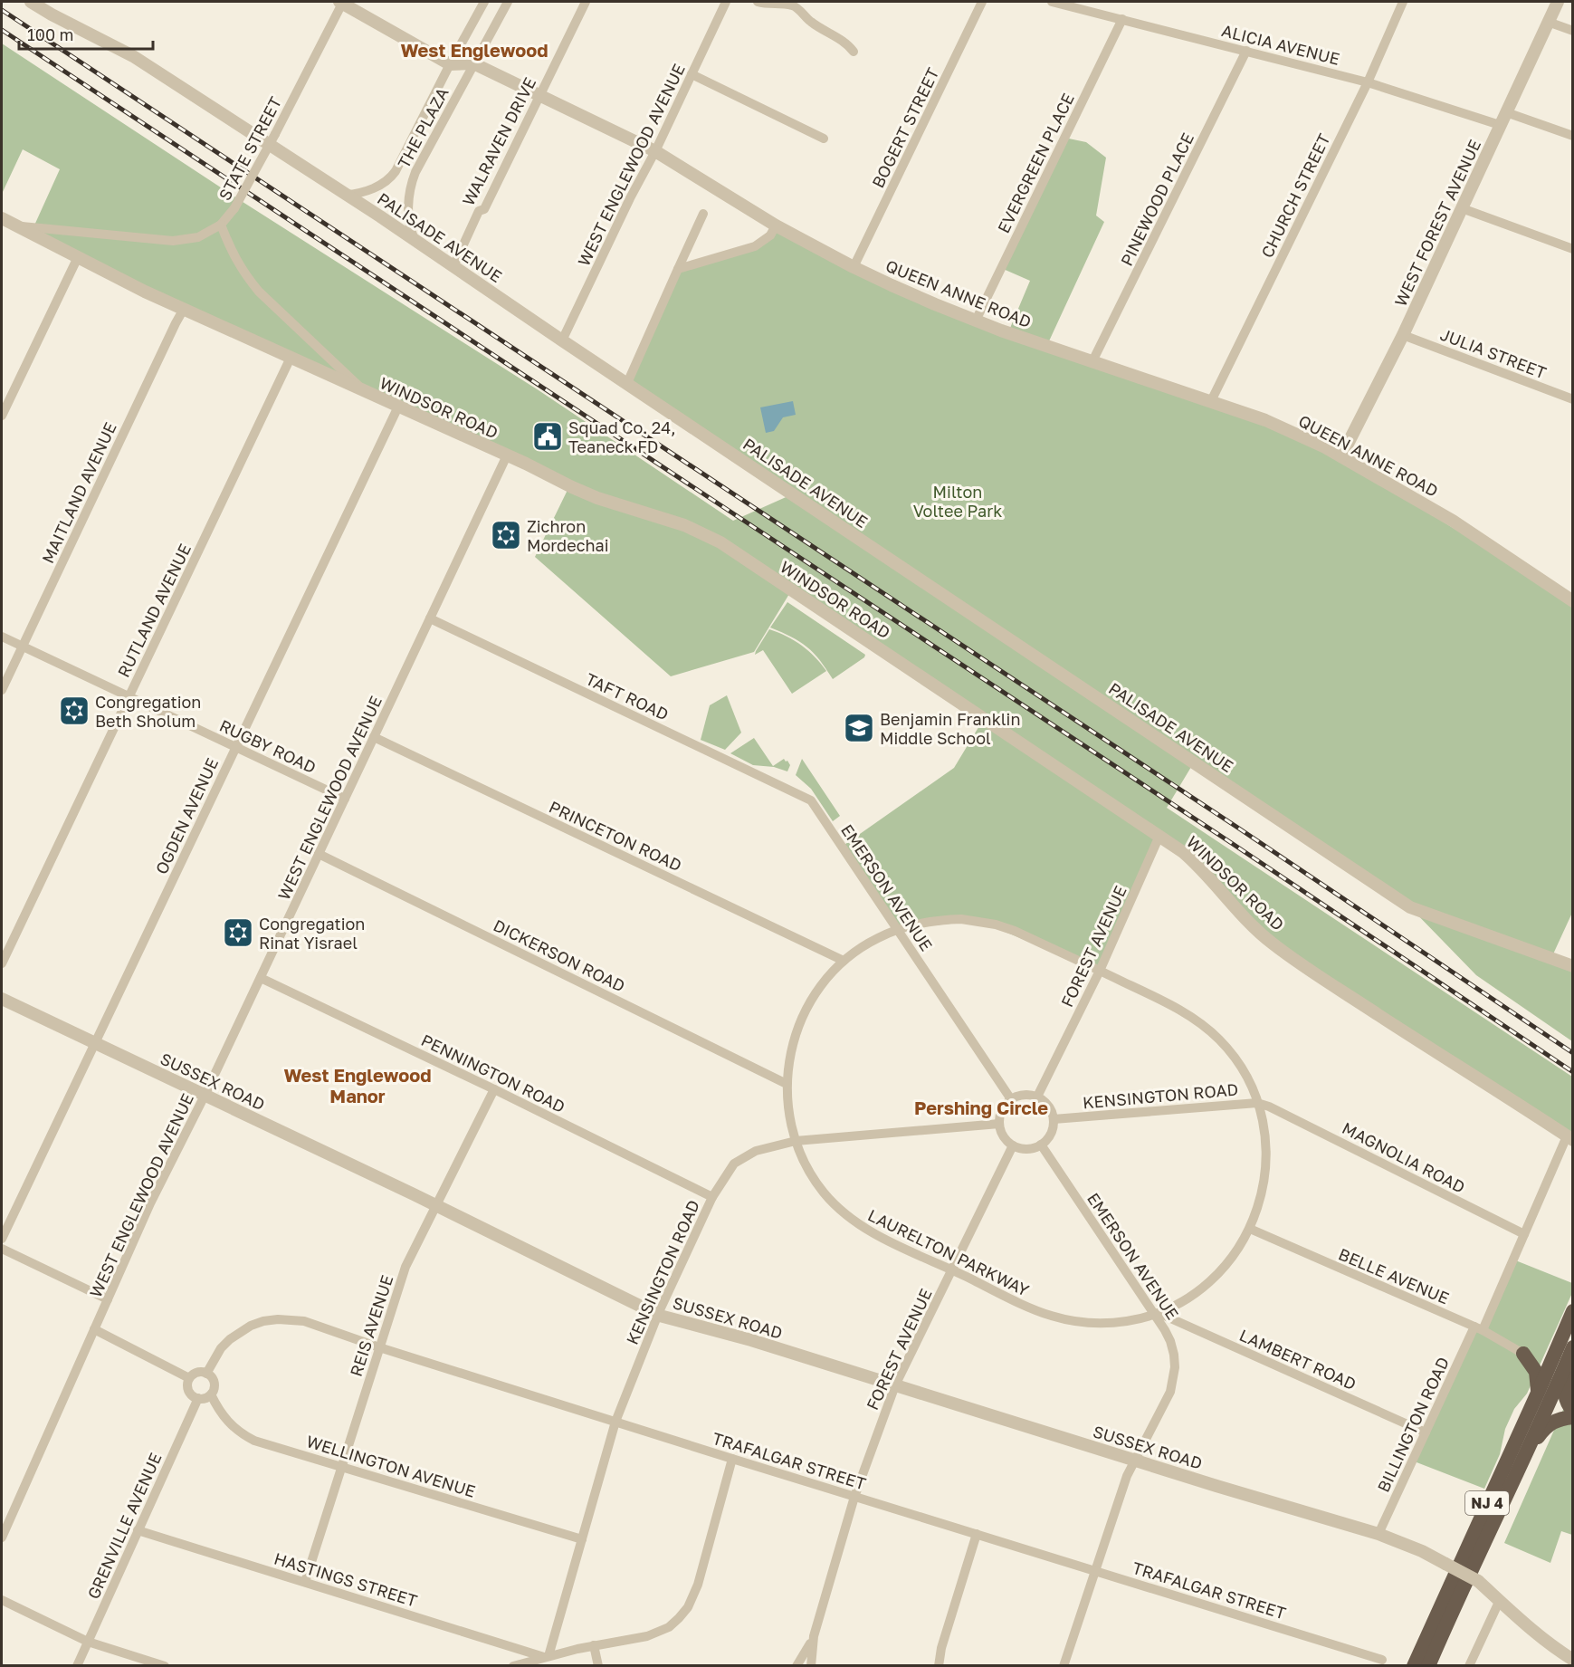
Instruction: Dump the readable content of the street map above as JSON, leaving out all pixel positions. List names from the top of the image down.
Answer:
{
  "streets": {
    "highway": ["NJ 4"],
    "street": [
      "ALICIA AVENUE",
      "THE PLAZA",
      "BOGERT STREET",
      "WALRAVEN DRIVE",
      "STATE STREET",
      "EVERGREEN PLACE",
      "WEST ENGLEWOOD AVENUE",
      "CHURCH STREET",
      "PINEWOOD PLACE",
      "WEST FOREST AVENUE",
      "PALISADE AVENUE",
      "QUEEN ANNE ROAD",
      "JULIA STREET",
      "WINDSOR ROAD",
      "MAITLAND AVENUE",
      "RUTLAND AVENUE",
      "TAFT ROAD",
      "RUGBY ROAD",
      "OGDEN AVENUE",
      "PRINCETON ROAD",
      "EMERSON AVENUE",
      "FOREST AVENUE",
      "DICKERSON ROAD",
      "PENNINGTON ROAD",
      "SUSSEX ROAD",
      "KENSINGTON ROAD",
      "MAGNOLIA ROAD",
      "LAURELTON PARKWAY",
      "BELLE AVENUE",
      "REIS AVENUE",
      "LAMBERT ROAD",
      "BILLINGTON ROAD",
      "TRAFALGAR STREET",
      "WELLINGTON AVENUE",
      "GRENVILLE AVENUE",
      "HASTINGS STREET"
    ]
  },
  "crossings": [
    ["ALICIA AVENUE", "EVERGREEN PLACE"],
    ["ALICIA AVENUE", "CHURCH STREET"],
    ["ALICIA AVENUE", "PINEWOOD PLACE"],
    ["ALICIA AVENUE", "WEST FOREST AVENUE"],
    ["THE PLAZA", "PALISADE AVENUE"],
    ["THE PLAZA", "QUEEN ANNE ROAD"],
    ["BOGERT STREET", "QUEEN ANNE ROAD"],
    ["WALRAVEN DRIVE", "PALISADE AVENUE"],
    ["WALRAVEN DRIVE", "QUEEN ANNE ROAD"],
    ["STATE STREET", "QUEEN ANNE ROAD"],
    ["STATE STREET", "WINDSOR ROAD"],
    ["EVERGREEN PLACE", "QUEEN ANNE ROAD"],
    ["WEST ENGLEWOOD AVENUE", "PALISADE AVENUE"],
    ["WEST ENGLEWOOD AVENUE", "QUEEN ANNE ROAD"],
    ["WEST ENGLEWOOD AVENUE", "WINDSOR ROAD"],
    ["WEST ENGLEWOOD AVENUE", "TAFT ROAD"],
    ["WEST ENGLEWOOD AVENUE", "RUGBY ROAD"],
    ["WEST ENGLEWOOD AVENUE", "PRINCETON ROAD"],
    ["WEST ENGLEWOOD AVENUE", "DICKERSON ROAD"],
    ["WEST ENGLEWOOD AVENUE", "PENNINGTON ROAD"],
    ["WEST ENGLEWOOD AVENUE", "SUSSEX ROAD"],
    ["CHURCH STREET", "QUEEN ANNE ROAD"],
    ["PINEWOOD PLACE", "QUEEN ANNE ROAD"],
    ["WEST FOREST AVENUE", "QUEEN ANNE ROAD"],
    ["WEST FOREST AVENUE", "JULIA STREET"],
    ["WINDSOR ROAD", "MAITLAND AVENUE"],
    ["WINDSOR ROAD", "RUTLAND AVENUE"],
    ["WINDSOR ROAD", "OGDEN AVENUE"],
    ["WINDSOR ROAD", "FOREST AVENUE"],
    ["WINDSOR ROAD", "BILLINGTON ROAD"],
    ["MAITLAND AVENUE", "RUGBY ROAD"],
    ["RUTLAND AVENUE", "RUGBY ROAD"],
    ["TAFT ROAD", "EMERSON AVENUE"],
    ["RUGBY ROAD", "OGDEN AVENUE"],
    ["OGDEN AVENUE", "SUSSEX ROAD"],
    ["PRINCETON ROAD", "LAURELTON PARKWAY"],
    ["EMERSON AVENUE", "FOREST AVENUE"],
    ["EMERSON AVENUE", "SUSSEX ROAD"],
    ["EMERSON AVENUE", "KENSINGTON ROAD"],
    ["EMERSON AVENUE", "LAURELTON PARKWAY"],
    ["EMERSON AVENUE", "LAMBERT ROAD"],
    ["EMERSON AVENUE", "TRAFALGAR STREET"],
    ["FOREST AVENUE", "SUSSEX ROAD"],
    ["FOREST AVENUE", "KENSINGTON ROAD"],
    ["FOREST AVENUE", "LAURELTON PARKWAY"],
    ["FOREST AVENUE", "TRAFALGAR STREET"],
    ["DICKERSON ROAD", "LAURELTON PARKWAY"],
    ["PENNINGTON ROAD", "KENSINGTON ROAD"],
    ["PENNINGTON ROAD", "REIS AVENUE"],
    ["SUSSEX ROAD", "KENSINGTON ROAD"],
    ["SUSSEX ROAD", "REIS AVENUE"],
    ["SUSSEX ROAD", "BILLINGTON ROAD"],
    ["KENSINGTON ROAD", "MAGNOLIA ROAD"],
    ["KENSINGTON ROAD", "LAURELTON PARKWAY"],
    ["KENSINGTON ROAD", "TRAFALGAR STREET"],
    ["KENSINGTON ROAD", "WELLINGTON AVENUE"],
    ["KENSINGTON ROAD", "HASTINGS STREET"],
    ["MAGNOLIA ROAD", "BILLINGTON ROAD"],
    ["LAURELTON PARKWAY", "BELLE AVENUE"],
    ["LAURELTON PARKWAY", "LAMBERT ROAD"],
    ["BELLE AVENUE", "BILLINGTON ROAD"],
    ["REIS AVENUE", "TRAFALGAR STREET"],
    ["REIS AVENUE", "WELLINGTON AVENUE"],
    ["REIS AVENUE", "HASTINGS STREET"],
    ["LAMBERT ROAD", "BILLINGTON ROAD"],
    ["TRAFALGAR STREET", "WELLINGTON AVENUE"],
    ["TRAFALGAR STREET", "GRENVILLE AVENUE"],
    ["WELLINGTON AVENUE", "GRENVILLE AVENUE"],
    ["GRENVILLE AVENUE", "HASTINGS STREET"]
  ],
  "districts": ["West Englewood", "West Englewood Manor", "Pershing Circle"],
  "parks": ["Milton Voltee Park"],
  "places": {
    "public building": ["Squad Co. 24, Teaneck FD"],
    "synagogue": ["Zichron Mordechai", "Congregation Beth Sholum", "Congregation Rinat Yisrael"],
    "school or university": ["Benjamin Franklin Middle School"]
  },
  "scale_bar": "100 m"
}
